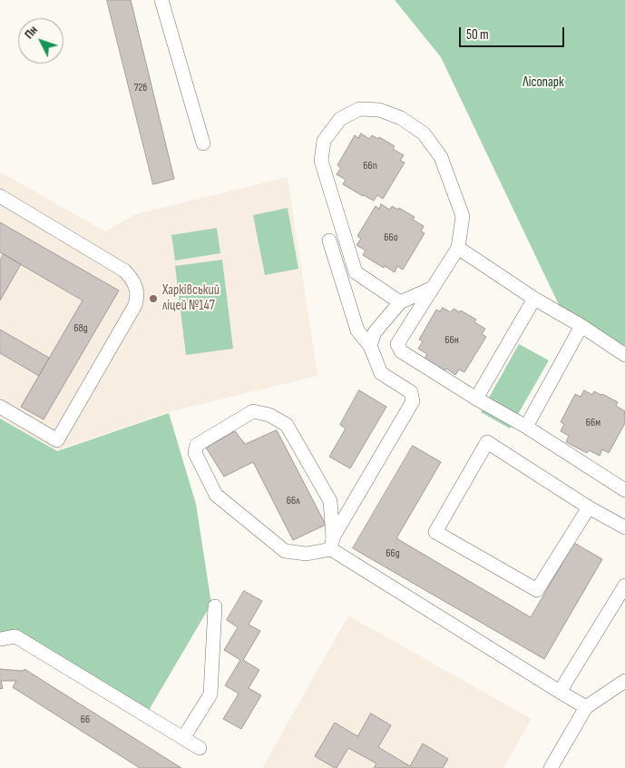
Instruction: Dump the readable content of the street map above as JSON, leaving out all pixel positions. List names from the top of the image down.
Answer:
{
  "parks": ["Лісопарк"],
  "places": ["Харківський ліцей №147"],
  "house_numbers": [
    "72б",
    "66п",
    "66о",
    "68д",
    "66н",
    "66м",
    "66л",
    "66д",
    "66"
  ],
  "scale_bar": "50 m",
  "north": "top left"
}
